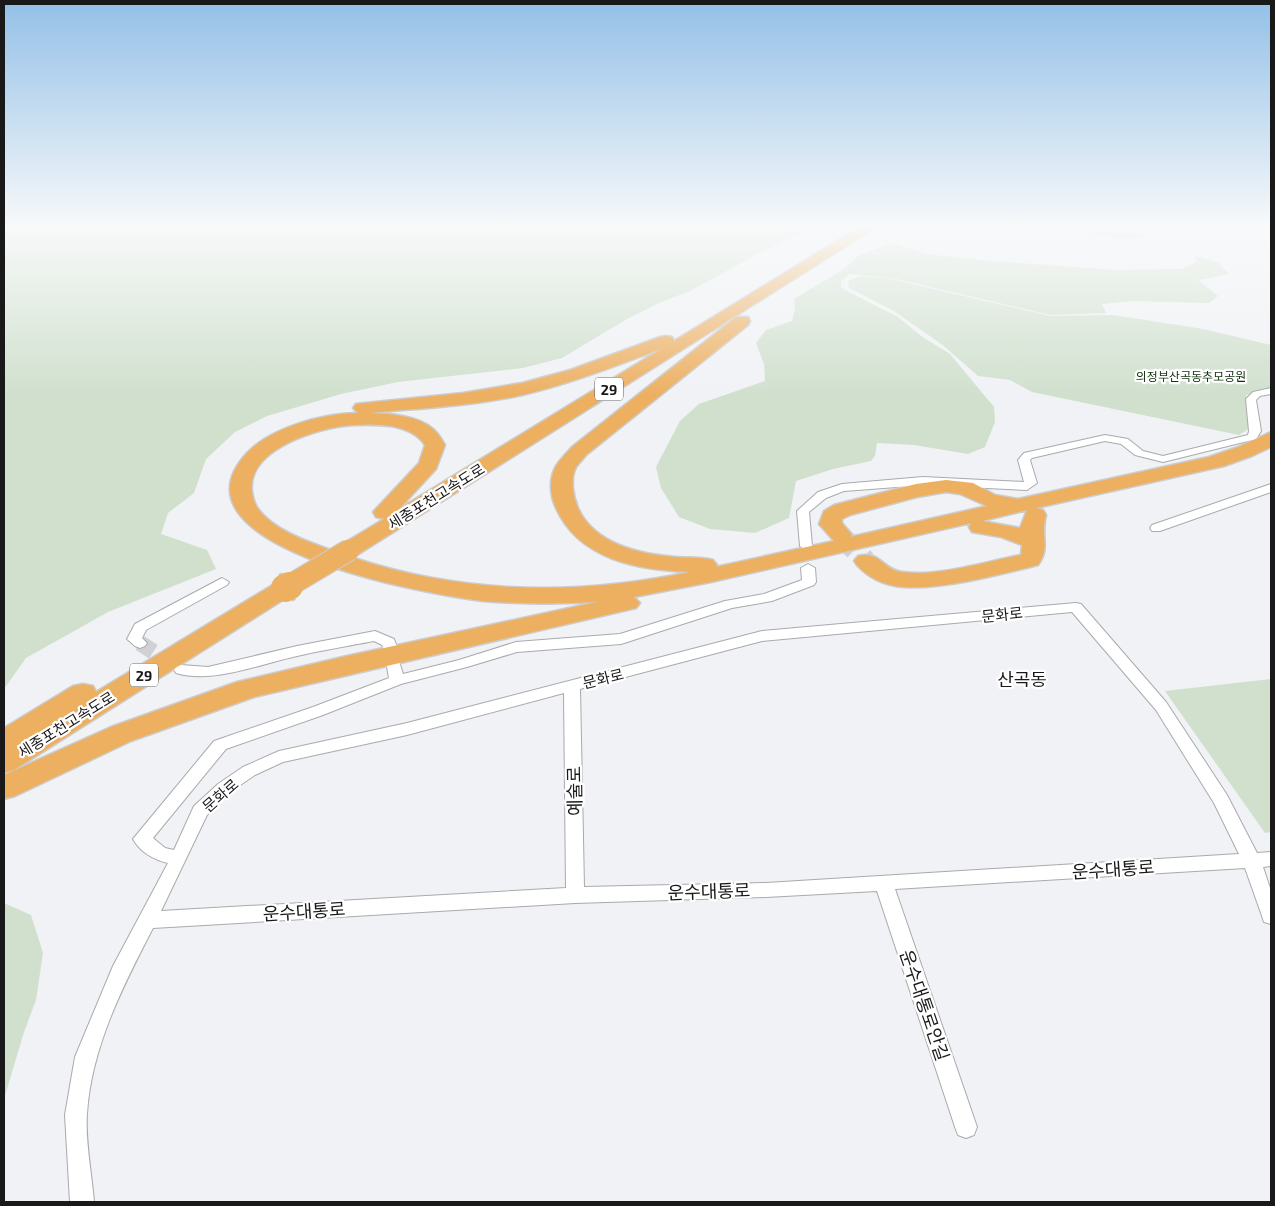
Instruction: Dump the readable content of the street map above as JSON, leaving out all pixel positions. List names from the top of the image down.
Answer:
{
  "streets": {
    "highway": ["29", "세종포천고속도로"],
    "street": [
      "문화로",
      "예술로",
      "운수대통로",
      "운수대통로안길"
    ]
  },
  "crossings": [
    ["문화로", "예술로"],
    ["문화로", "운수대통로"],
    ["예술로", "운수대통로"],
    ["운수대통로", "운수대통로안길"]
  ],
  "districts": ["산곡동"],
  "parks": ["의정부산곡동추모공원"]
}
